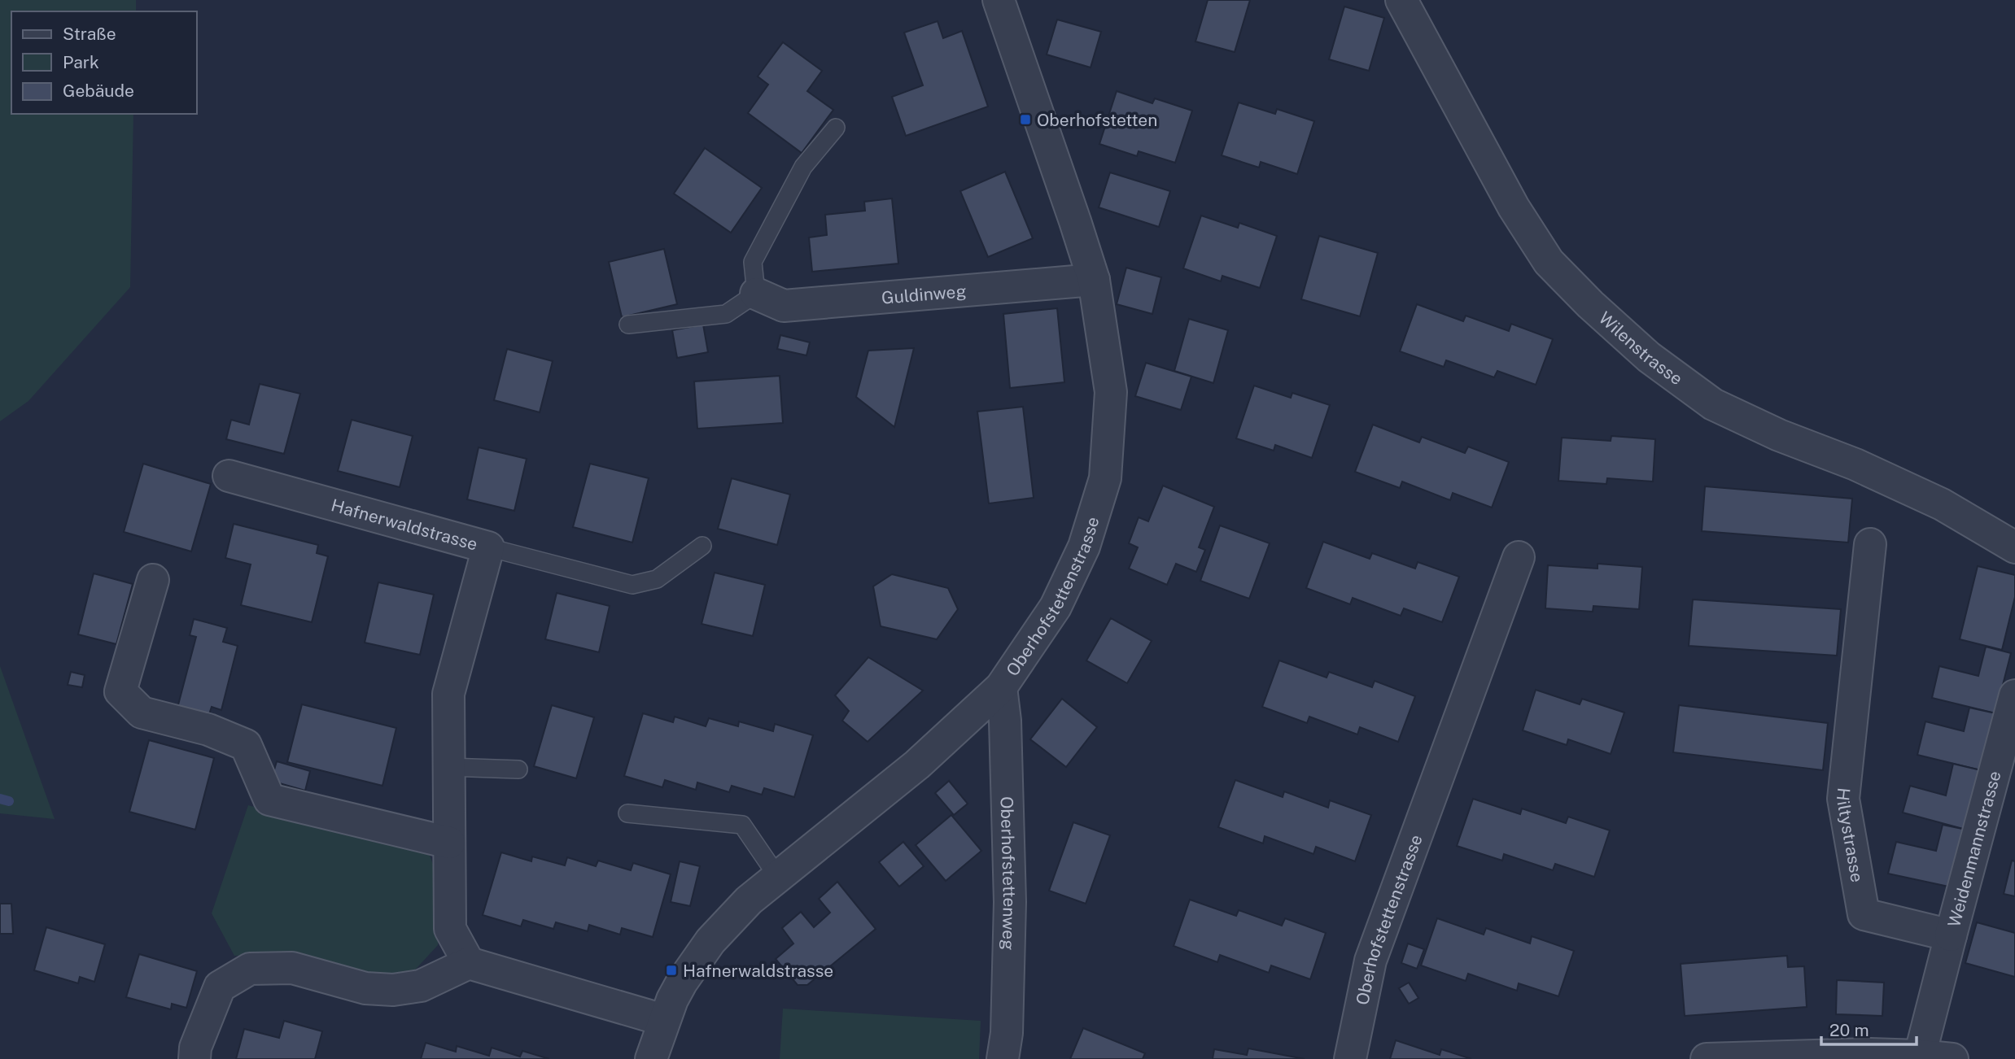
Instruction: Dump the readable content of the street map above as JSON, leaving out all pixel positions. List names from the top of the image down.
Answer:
{
  "streets": {
    "street": [
      "Guldinweg",
      "Wilenstrasse",
      "Hafnerwaldstrasse",
      "Oberhofstettenstrasse",
      "Hiltystrasse",
      "Weidenmannstrasse",
      "Oberhofstettenweg"
    ]
  },
  "crossings": [
    ["Guldinweg", "Oberhofstettenstrasse"],
    ["Oberhofstettenstrasse", "Oberhofstettenweg"],
    ["Hiltystrasse", "Weidenmannstrasse"]
  ],
  "places": {
    "transit": ["Oberhofstetten", "Hafnerwaldstrasse"]
  },
  "legend": ["Straße", "Park", "Gebäude"],
  "scale_bar": "20 m"
}
